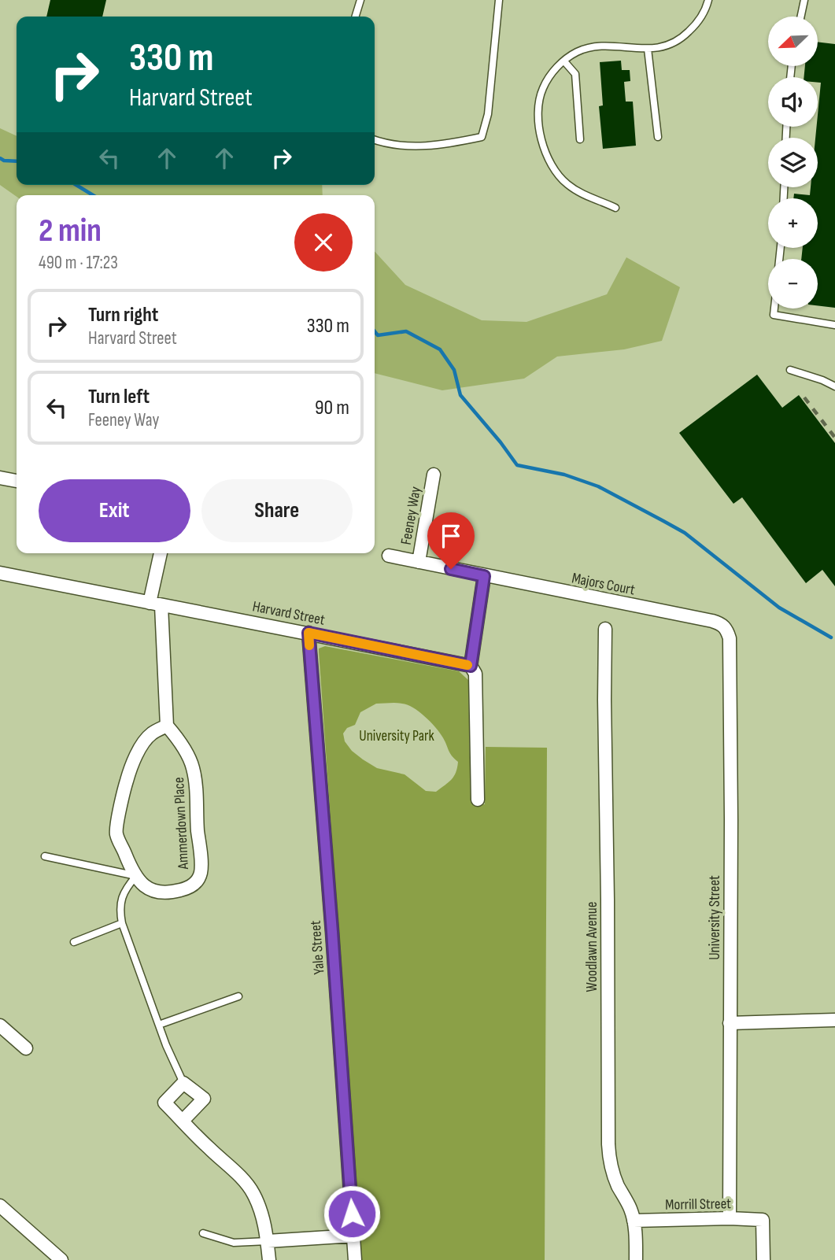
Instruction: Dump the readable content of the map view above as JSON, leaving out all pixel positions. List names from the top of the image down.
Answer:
{
  "streets": {
    "street": [
      "Feeney Way",
      "Majors Court",
      "Harvard Street",
      "Ammerdown Place",
      "University Street",
      "Woodlawn Avenue",
      "Yale Street",
      "Morrill Street"
    ]
  },
  "crossings": [
    ["Feeney Way", "Majors Court"],
    ["Majors Court", "University Street"],
    ["Harvard Street", "Yale Street"],
    ["University Street", "Morrill Street"],
    ["Woodlawn Avenue", "Morrill Street"]
  ],
  "parks": ["University Park"],
  "north": "bottom left",
  "page": {
    "map_buttons": ["+", "−"],
    "turn": ["330 m", "Harvard Street"],
    "heading": ["2 min", "490 m · 17:23"],
    "list": [
      {
        "name": "Turn right",
        "note": "Harvard Street",
        "value": "330 m"
      },
      {
        "name": "Turn left",
        "note": "Feeney Way",
        "value": "90 m"
      }
    ],
    "buttons": ["Exit", "Share"]
  }
}
